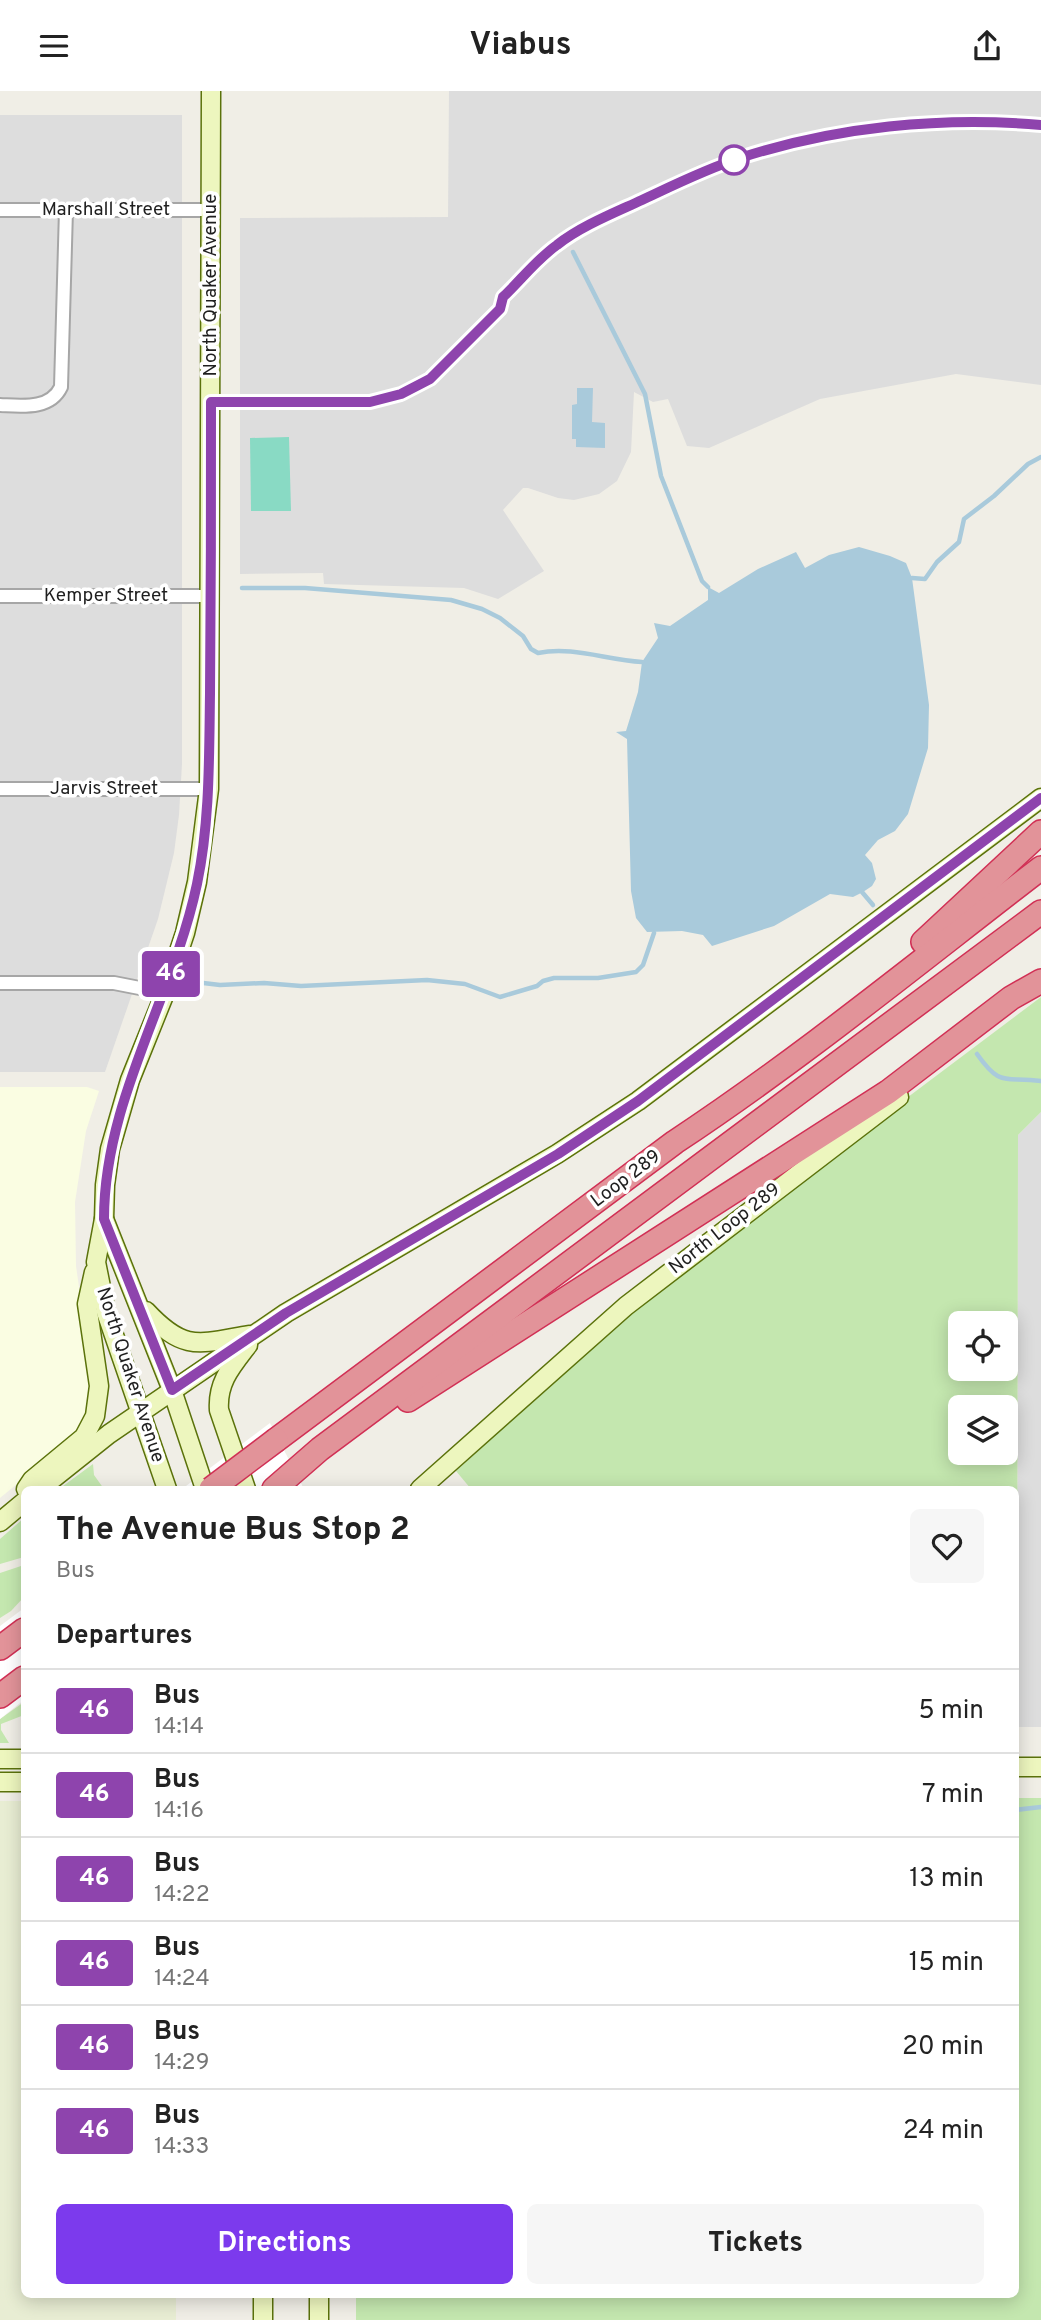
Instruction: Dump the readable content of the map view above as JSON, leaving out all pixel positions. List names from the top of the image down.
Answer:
{
  "streets": {
    "highway": ["Loop 289"],
    "main road": ["North Quaker Avenue", "North Loop 289"],
    "street": ["Marshall Street", "Kemper Street", "Jarvis Street"]
  },
  "crossings": [
    ["Marshall Street", "North Quaker Avenue"],
    ["North Quaker Avenue", "Kemper Street"],
    ["North Quaker Avenue", "Jarvis Street"]
  ],
  "lines": ["bus line 46"],
  "page": {
    "header": "Viabus",
    "on_map": "46",
    "heading": [
      ["The Avenue Bus Stop 2", "Bus"],
      "Departures"
    ],
    "list": [
      {
        "mark": "46",
        "name": "Bus",
        "note": "14:14",
        "value": "5 min"
      },
      {
        "mark": "46",
        "name": "Bus",
        "note": "14:16",
        "value": "7 min"
      },
      {
        "mark": "46",
        "name": "Bus",
        "note": "14:22",
        "value": "13 min"
      },
      {
        "mark": "46",
        "name": "Bus",
        "note": "14:24",
        "value": "15 min"
      },
      {
        "mark": "46",
        "name": "Bus",
        "note": "14:29",
        "value": "20 min"
      },
      {
        "mark": "46",
        "name": "Bus",
        "note": "14:33",
        "value": "24 min"
      }
    ],
    "buttons": ["Directions", "Tickets"]
  }
}
